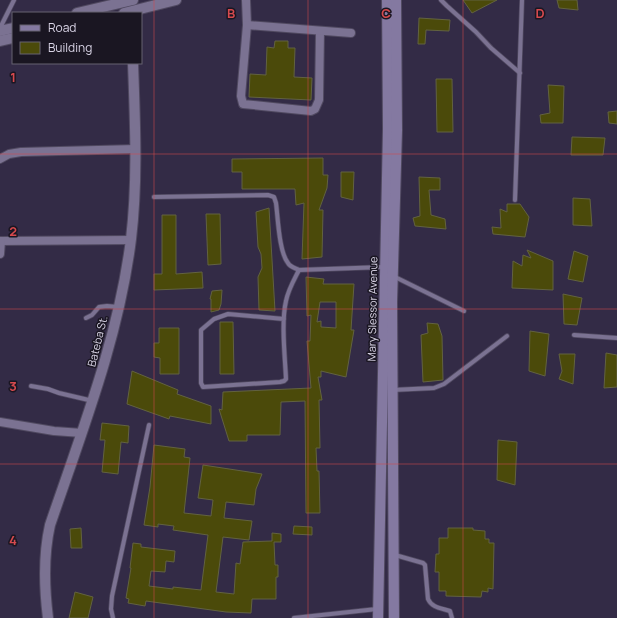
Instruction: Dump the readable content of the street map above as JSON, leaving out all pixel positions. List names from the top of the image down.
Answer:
{
  "streets": {
    "main road": ["Mary Slessor Avenue"],
    "street": ["Bateba St."]
  },
  "legend": ["Road", "Building"],
  "grid": {
    "columns": ["B", "C", "D"],
    "rows": [
      "1",
      "2",
      "3",
      "4"
    ]
  }
}
